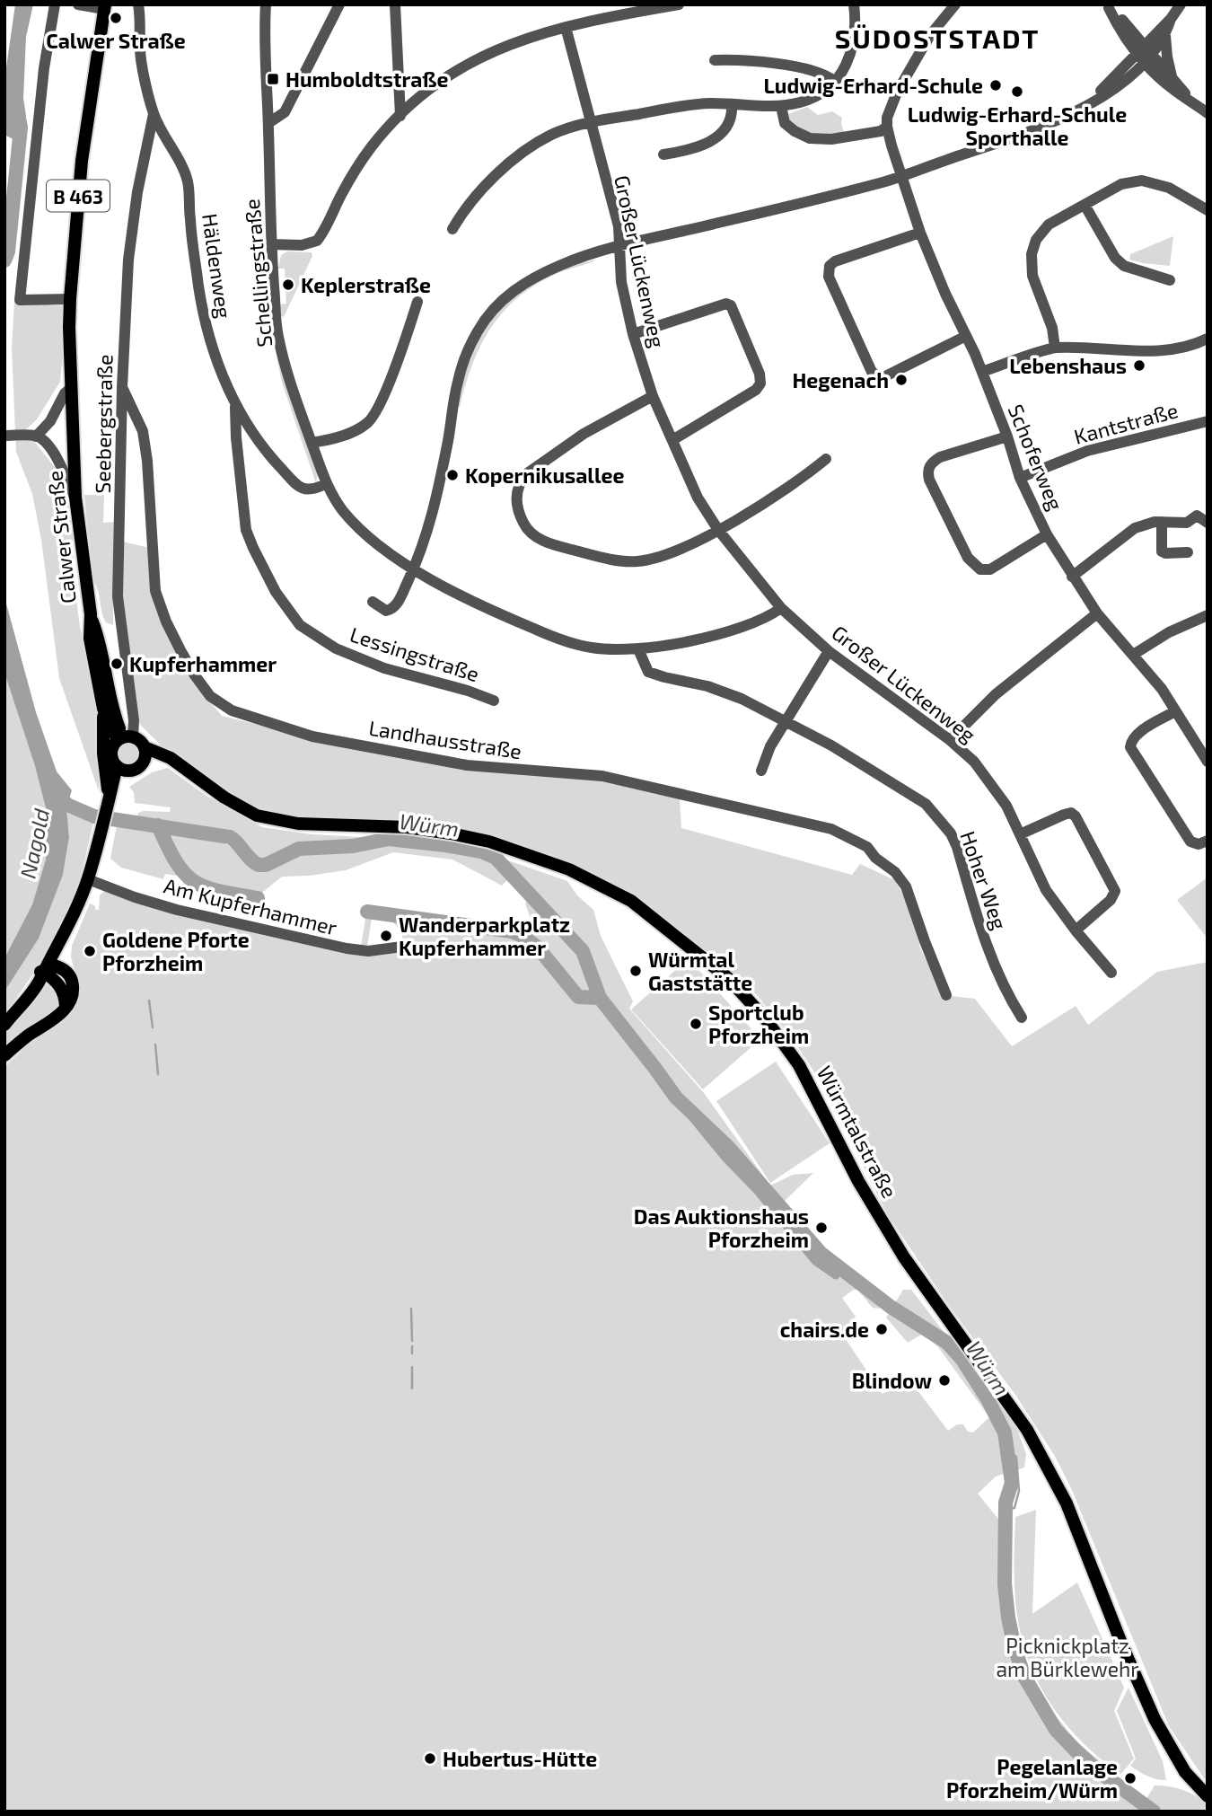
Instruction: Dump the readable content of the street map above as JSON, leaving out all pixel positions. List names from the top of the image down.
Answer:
{
  "streets": {
    "main road": ["B 463", "Calwer Straße", "Würmtalstraße"],
    "street": [
      "Großer Lückenweg",
      "Häldenweg",
      "Schellingstraße",
      "Kantstraße",
      "Seebergstraße",
      "Schoferweg",
      "Lessingstraße",
      "Landhausstraße",
      "Hoher Weg",
      "Am Kupferhammer"
    ]
  },
  "crossings": [
    ["B 463", "Calwer Straße"],
    ["B 463", "Am Kupferhammer"],
    ["Großer Lückenweg", "Schellingstraße"],
    ["Häldenweg", "Schellingstraße"],
    ["Häldenweg", "Seebergstraße"],
    ["Häldenweg", "Lessingstraße"],
    ["Schellingstraße", "Hoher Weg"],
    ["Kantstraße", "Schoferweg"],
    ["Seebergstraße", "Calwer Straße"],
    ["Seebergstraße", "Landhausstraße"],
    ["Seebergstraße", "Würmtalstraße"],
    ["Calwer Straße", "Würmtalstraße"]
  ],
  "districts": ["SÜDOSTSTADT"],
  "water": ["Würm", "Nagold"],
  "parks": ["Picknickplatz am Bürklewehr"],
  "places": {
    "other": [
      "Calwer Straße",
      "Ludwig-Erhard-Schule",
      "Ludwig-Erhard-Schule Sporthalle",
      "Keplerstraße",
      "Lebenshaus",
      "Hegenach",
      "Kopernikusallee",
      "Kupferhammer",
      "Wanderparkplatz Kupferhammer",
      "Goldene Pforte Pforzheim",
      "Würmtal Gaststätte",
      "Sportclub Pforzheim",
      "Das Auktionshaus Pforzheim",
      "chairs.de",
      "Blindow",
      "Hubertus-Hütte",
      "Pegelanlage Pforzheim/Würm"
    ],
    "transit": ["Humboldtstraße"]
  }
}
